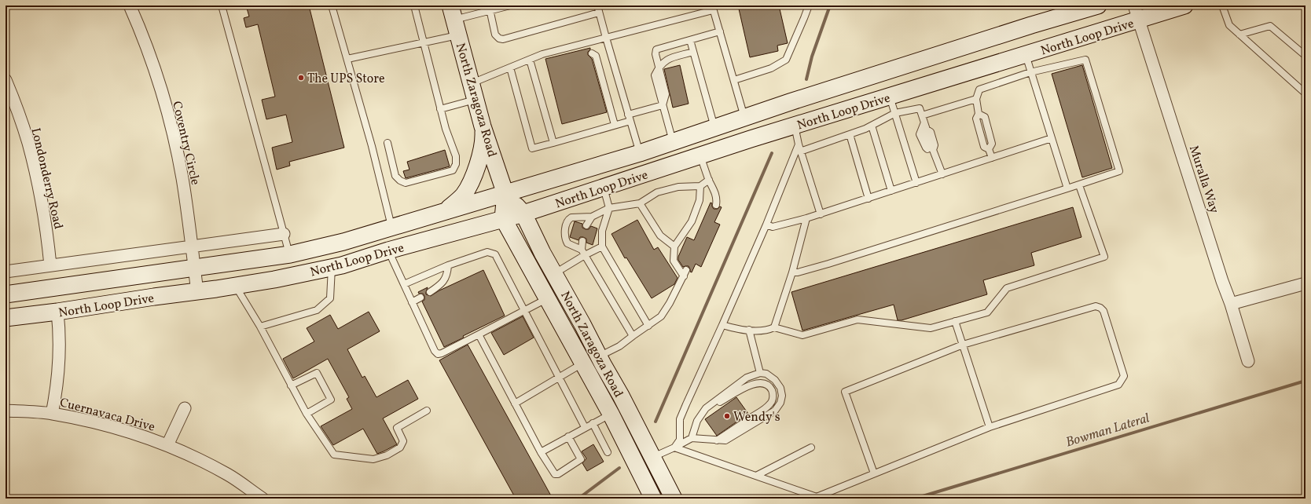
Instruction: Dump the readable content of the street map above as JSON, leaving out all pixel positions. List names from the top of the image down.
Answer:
{
  "streets": {
    "main road": ["North Loop Drive", "North Zaragoza Road"],
    "street": [
      "Coventry Circle",
      "Londonderry Road",
      "Muralla Way",
      "Cuernavaca Drive"
    ]
  },
  "crossings": [
    ["North Loop Drive", "North Zaragoza Road"],
    ["North Loop Drive", "Coventry Circle"],
    ["North Loop Drive", "Muralla Way"]
  ],
  "water": ["Bowman Lateral"],
  "places": ["The UPS Store", "Wendy's"]
}
